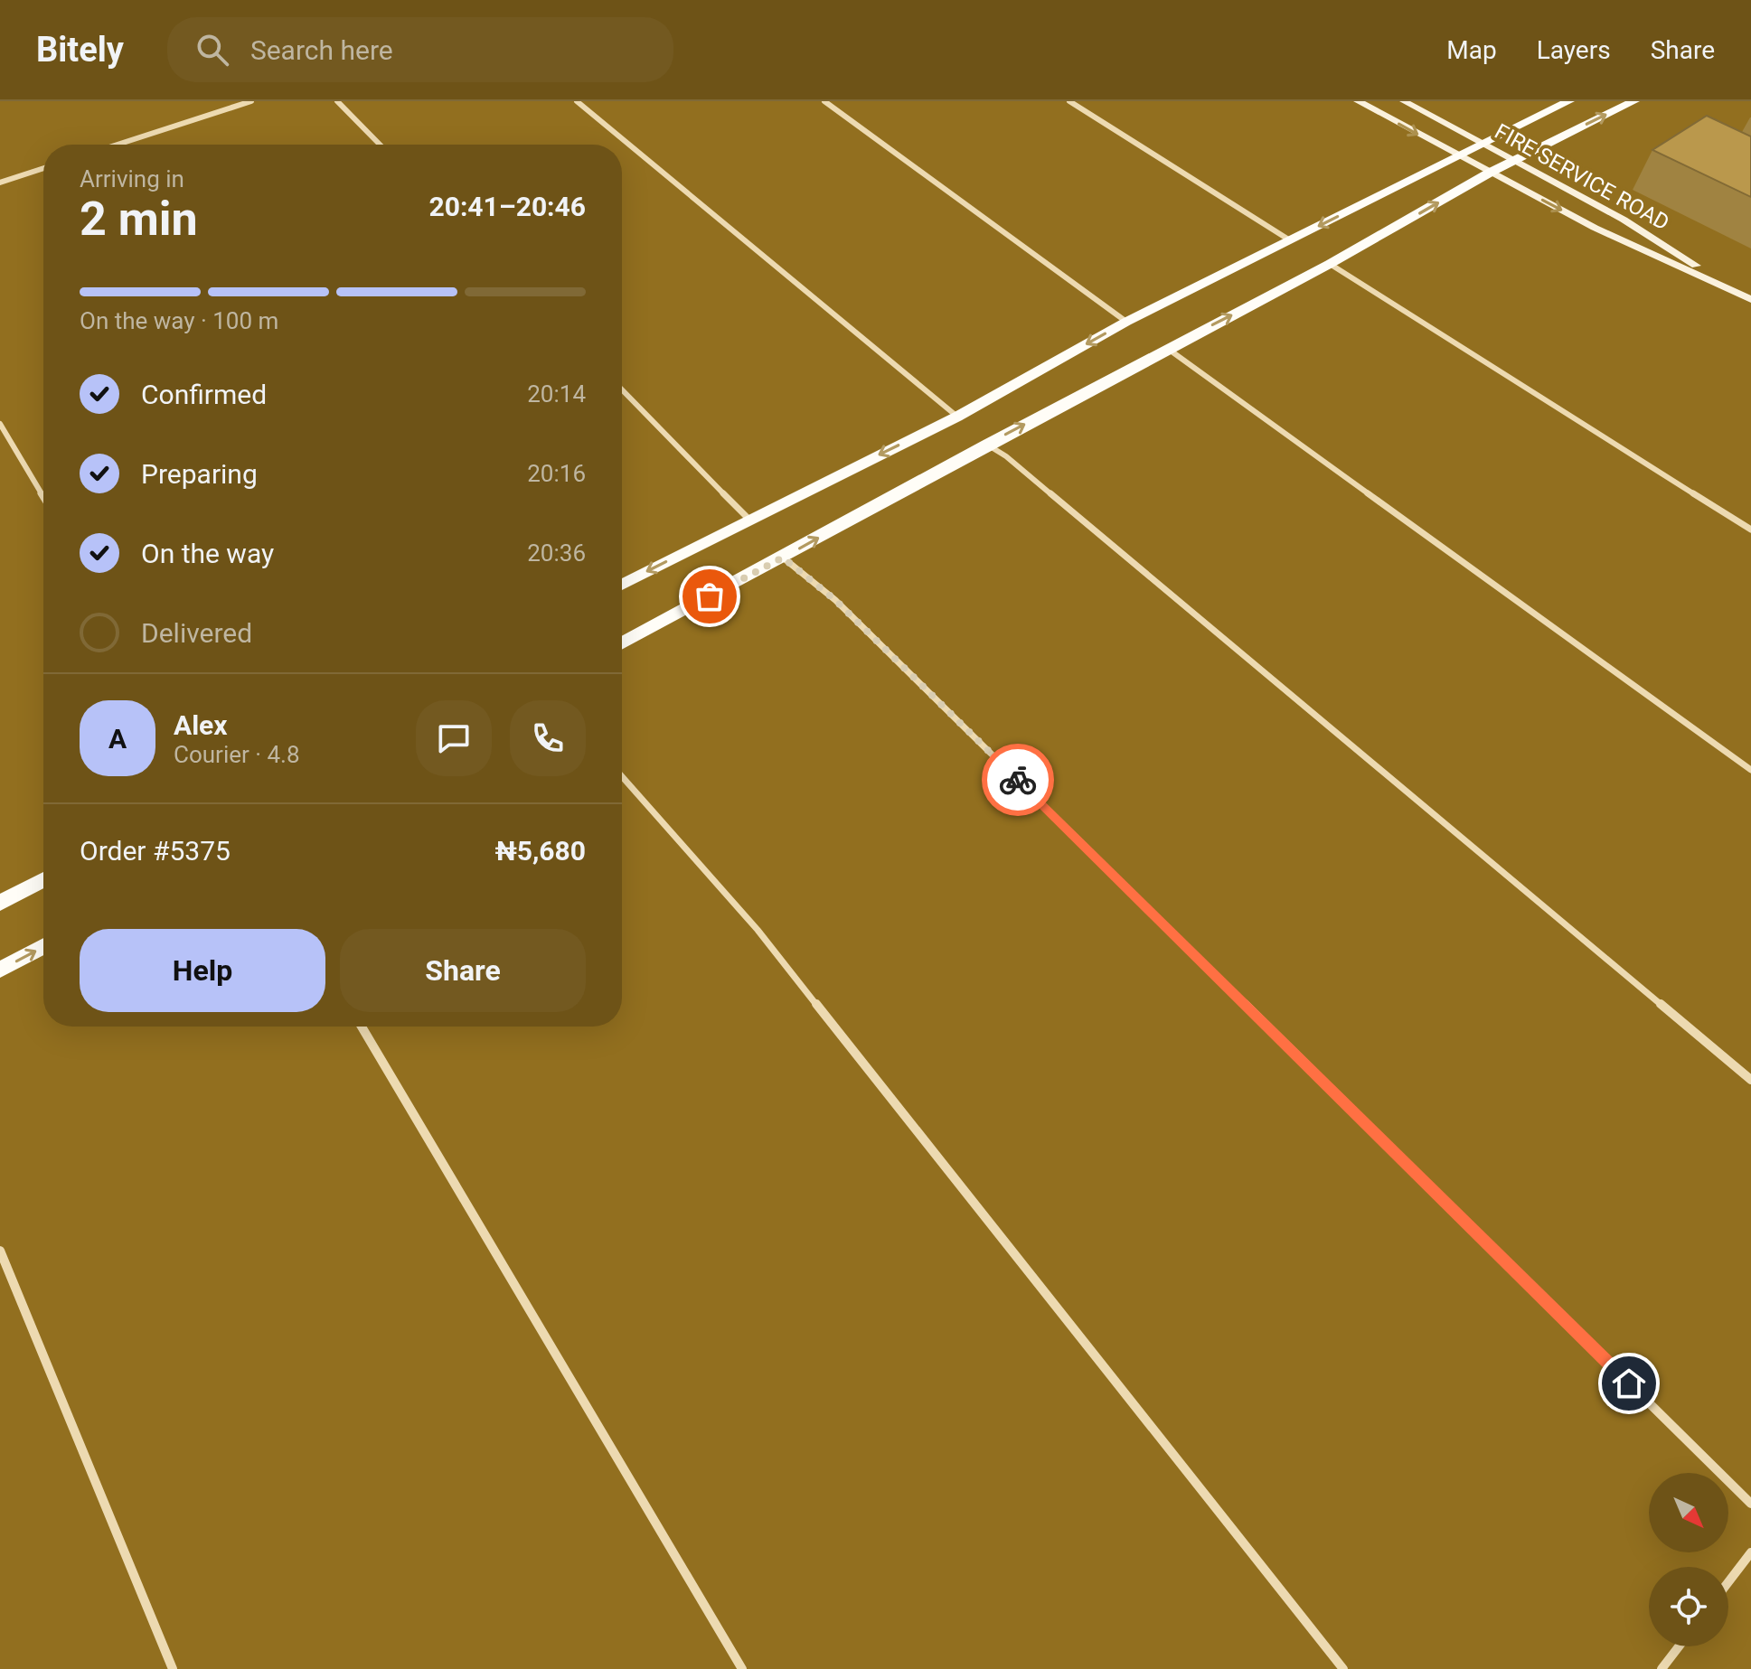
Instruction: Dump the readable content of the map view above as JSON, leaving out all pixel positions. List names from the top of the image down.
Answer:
{
  "streets": {
    "street": ["FIRE SERVICE ROAD"]
  },
  "north": "bottom right",
  "page": {
    "header": "Bitely",
    "search": "Search here",
    "nav": ["Map", "Layers", "Share"],
    "heading": ["2 min", "Arriving in", "20:41–20:46"],
    "panel": [
      "Alex",
      "Courier · 4.8",
      "Order #5375",
      "₦5,680"
    ],
    "bar": "On the way · 100 m",
    "list": [
      ["Confirmed", "20:14"],
      ["Preparing", "20:16"],
      ["On the way", "20:36"],
      "Delivered"
    ],
    "round": "A",
    "buttons": ["Help", "Share"]
  }
}
